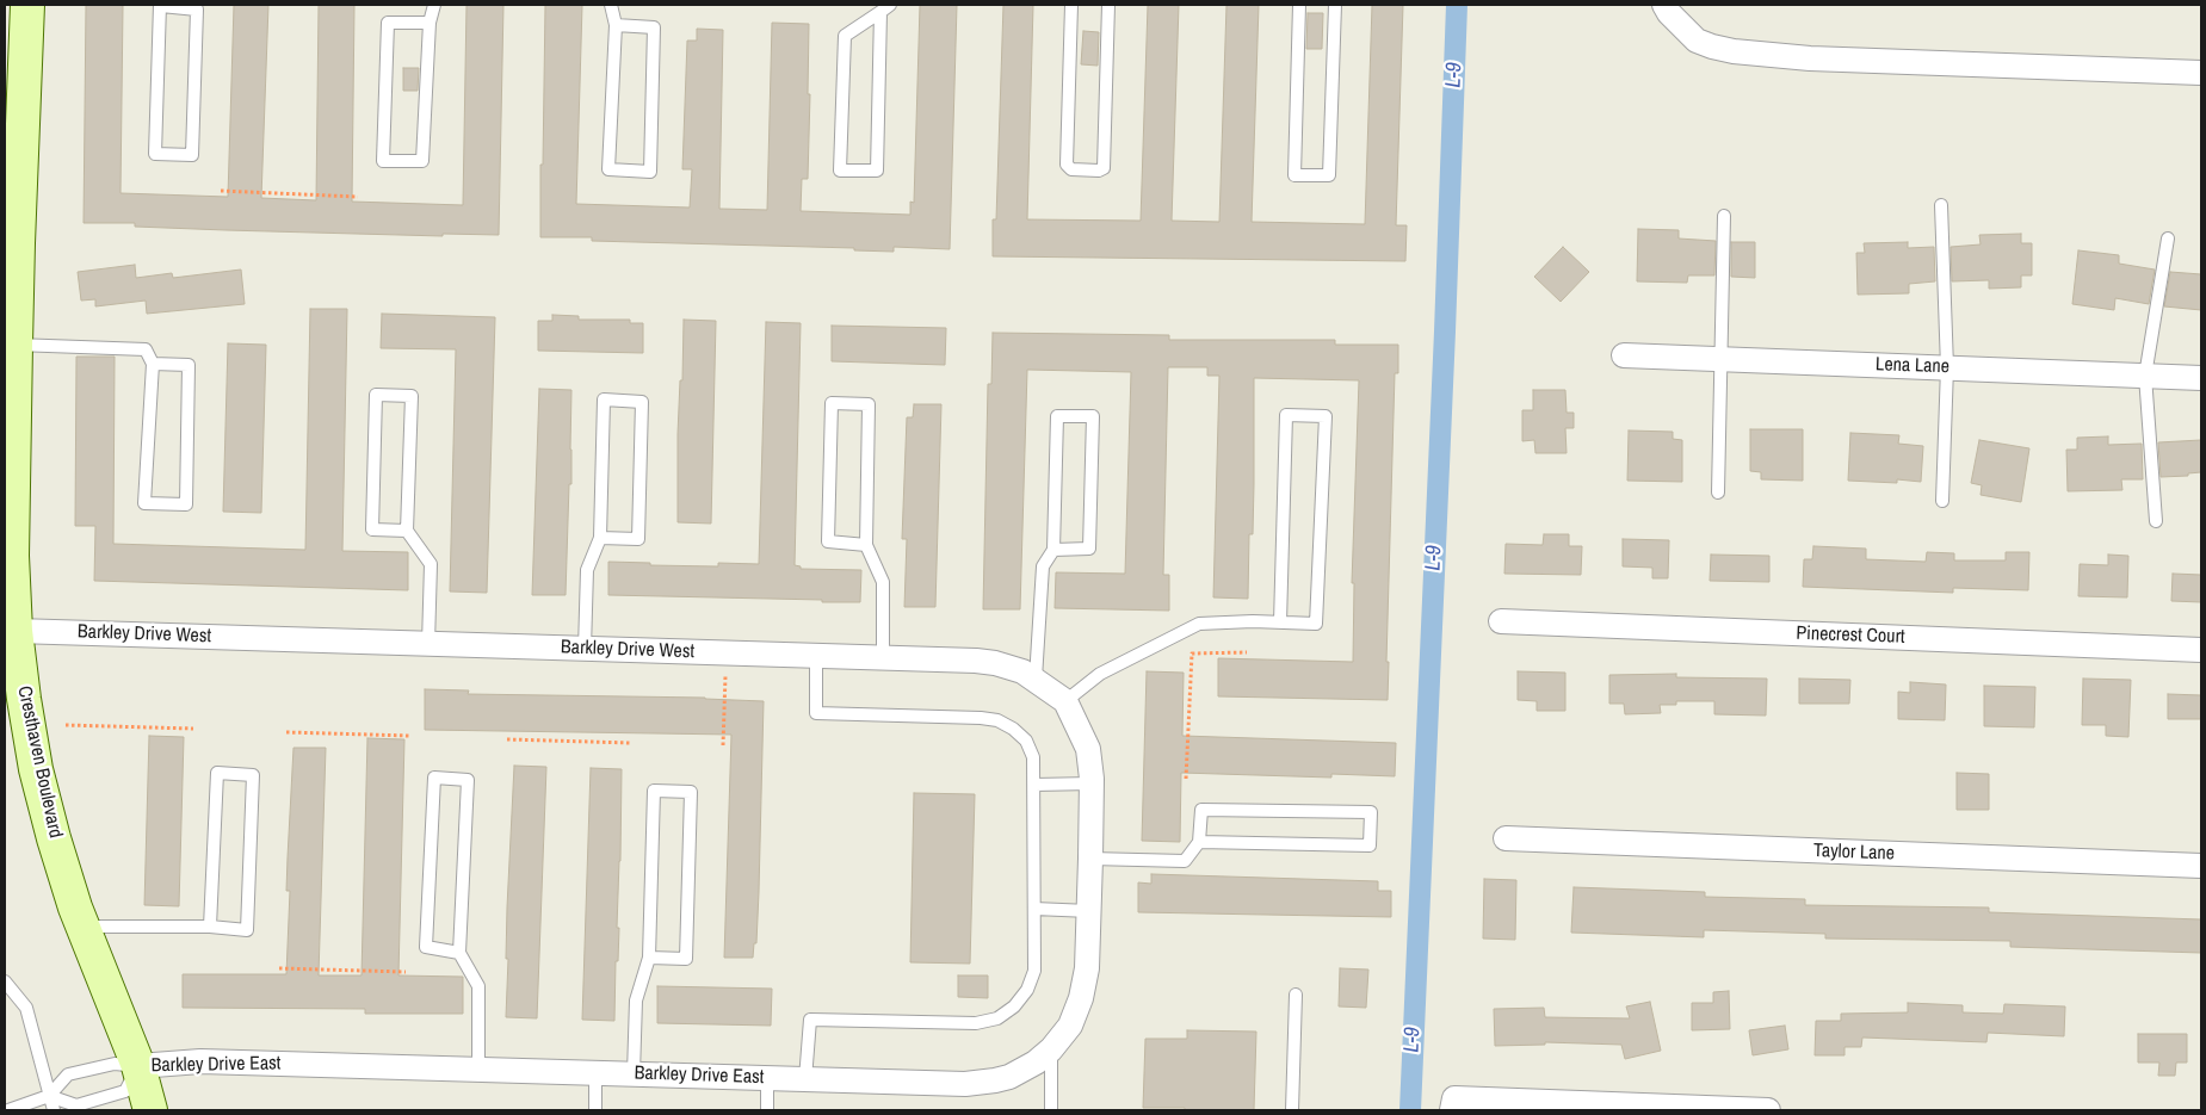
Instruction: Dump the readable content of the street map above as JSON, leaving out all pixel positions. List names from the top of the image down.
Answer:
{
  "streets": {
    "street": [
      "Lena Lane",
      "Barkley Drive West",
      "Pinecrest Court",
      "Cresthaven Boulevard",
      "Taylor Lane",
      "Barkley Drive East"
    ]
  },
  "crossings": [
    ["Barkley Drive West", "Cresthaven Boulevard"],
    ["Barkley Drive West", "Barkley Drive East"],
    ["Cresthaven Boulevard", "Barkley Drive East"]
  ],
  "water": ["L-9"]
}
